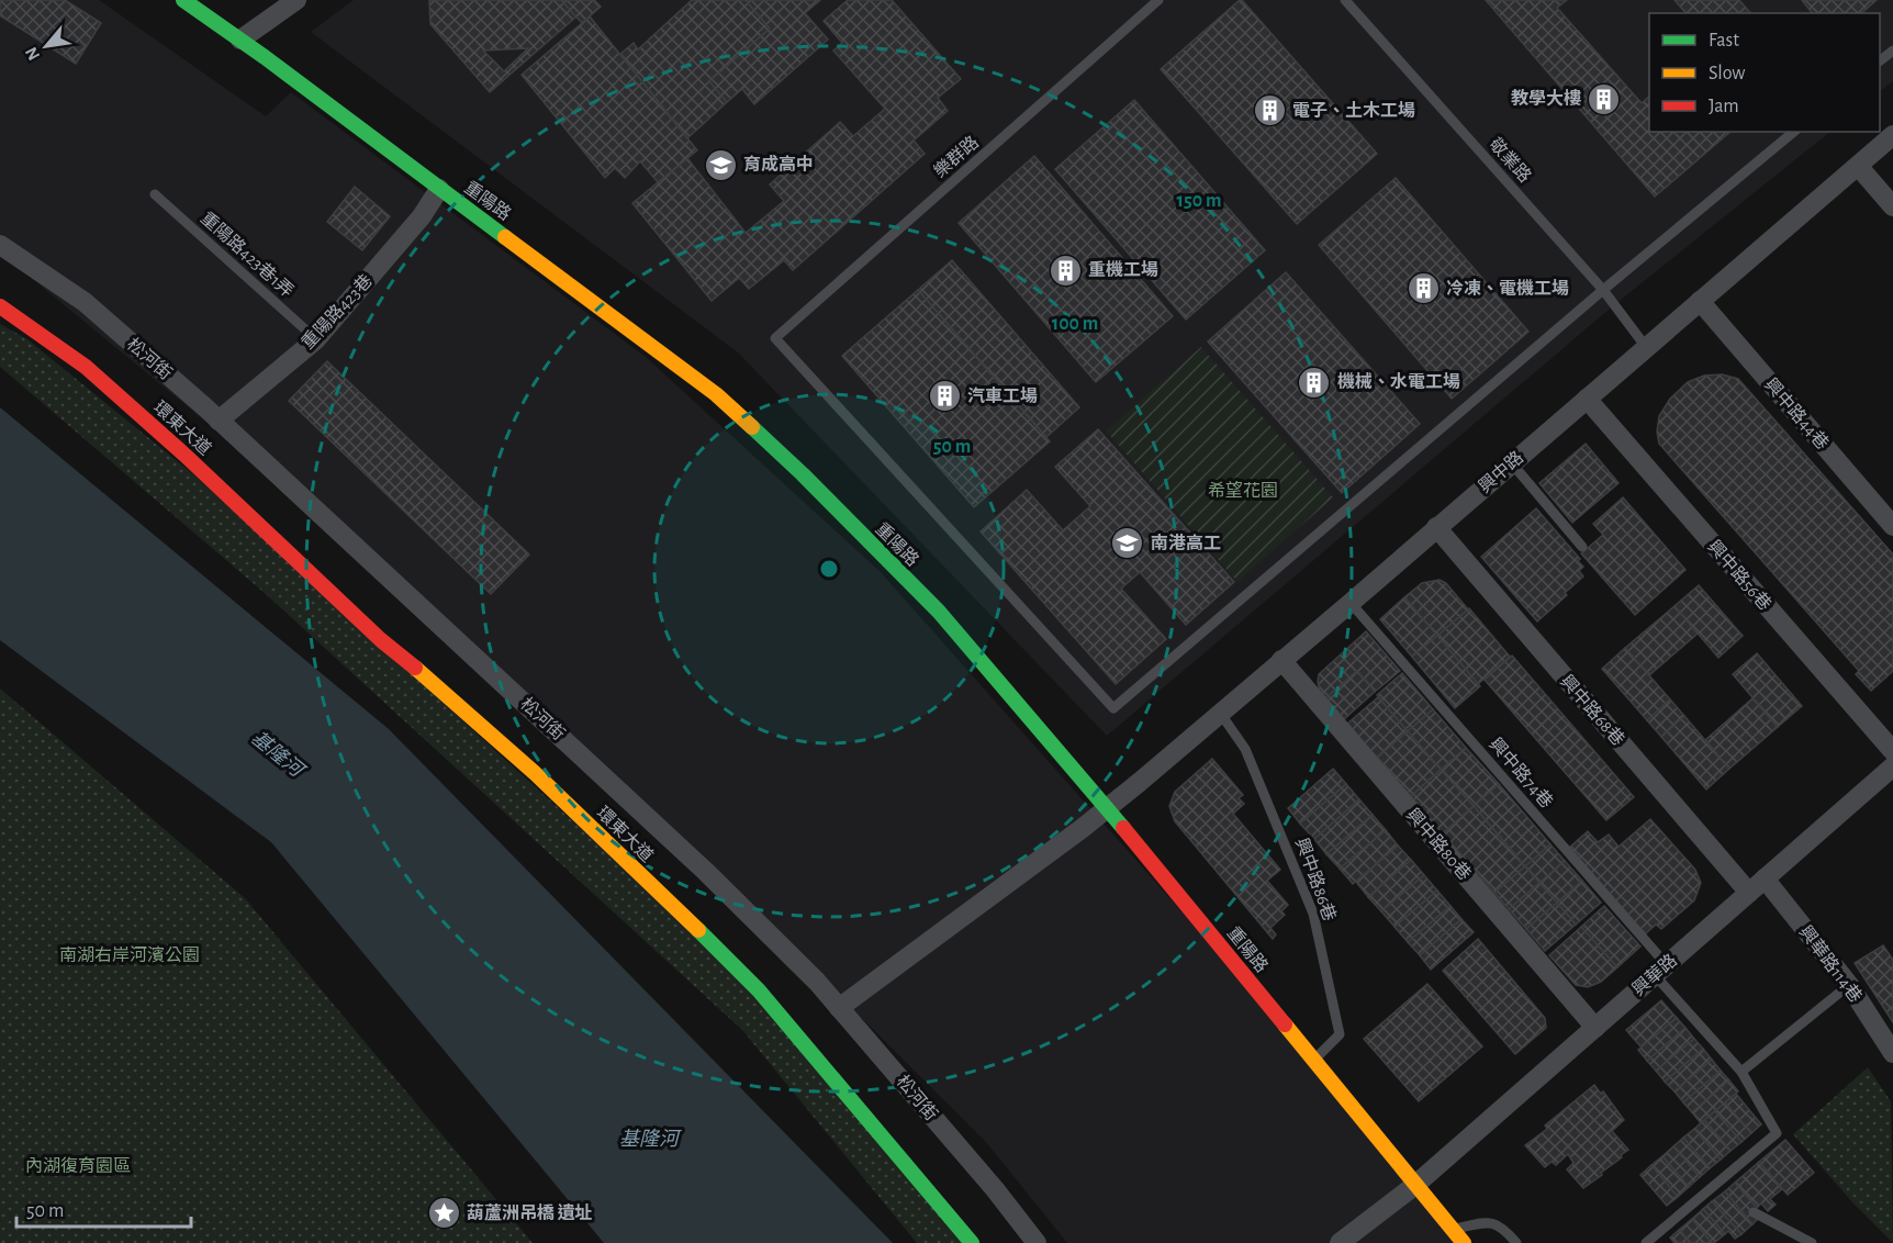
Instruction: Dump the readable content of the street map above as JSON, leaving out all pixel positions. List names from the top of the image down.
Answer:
{
  "streets": {
    "main road": ["重陽路", "環東大道"],
    "street": [
      "重陽路423巷",
      "松河街",
      "興中路44巷",
      "興中路",
      "興中路56巷",
      "興中路68巷",
      "興中路80巷",
      "興華路114巷",
      "興華路"
    ],
    "lane": [
      "樂群路",
      "敬業路",
      "重陽路423巷1弄",
      "興中路74巷",
      "興中路86巷"
    ]
  },
  "crossings": [
    ["樂群路", "敬業路"],
    ["敬業路", "興中路"],
    ["重陽路", "重陽路423巷"],
    ["重陽路", "興中路"],
    ["重陽路", "興中路86巷"],
    ["重陽路", "興華路"],
    ["重陽路423巷1弄", "重陽路423巷"],
    ["重陽路423巷", "松河街"],
    ["松河街", "興中路"],
    ["興中路44巷", "興中路"],
    ["興中路", "興中路56巷"],
    ["興中路", "興中路68巷"],
    ["興中路", "興中路74巷"],
    ["興中路", "興中路80巷"],
    ["興中路", "興中路86巷"],
    ["興中路68巷", "興華路"],
    ["興中路74巷", "興華路"],
    ["興中路80巷", "興華路"],
    ["興華路114巷", "興華路"]
  ],
  "water": ["基隆河"],
  "parks": ["希望花園", "南湖右岸河濱公園", "內湖復育園區"],
  "places": {
    "building": [
      "教學大樓",
      "電子、土木工場",
      "重機工場",
      "冷凍、電機工場",
      "機械、水電工場",
      "汽車工場"
    ],
    "school or university": ["育成高中", "南港高工"],
    "place": ["葫蘆洲吊橋 遺址"]
  },
  "legend": ["Fast", "Slow", "Jam"],
  "scale_bar": "50 m",
  "north": "bottom left",
  "rings": ["150 m", "100 m", "50 m"]
}
